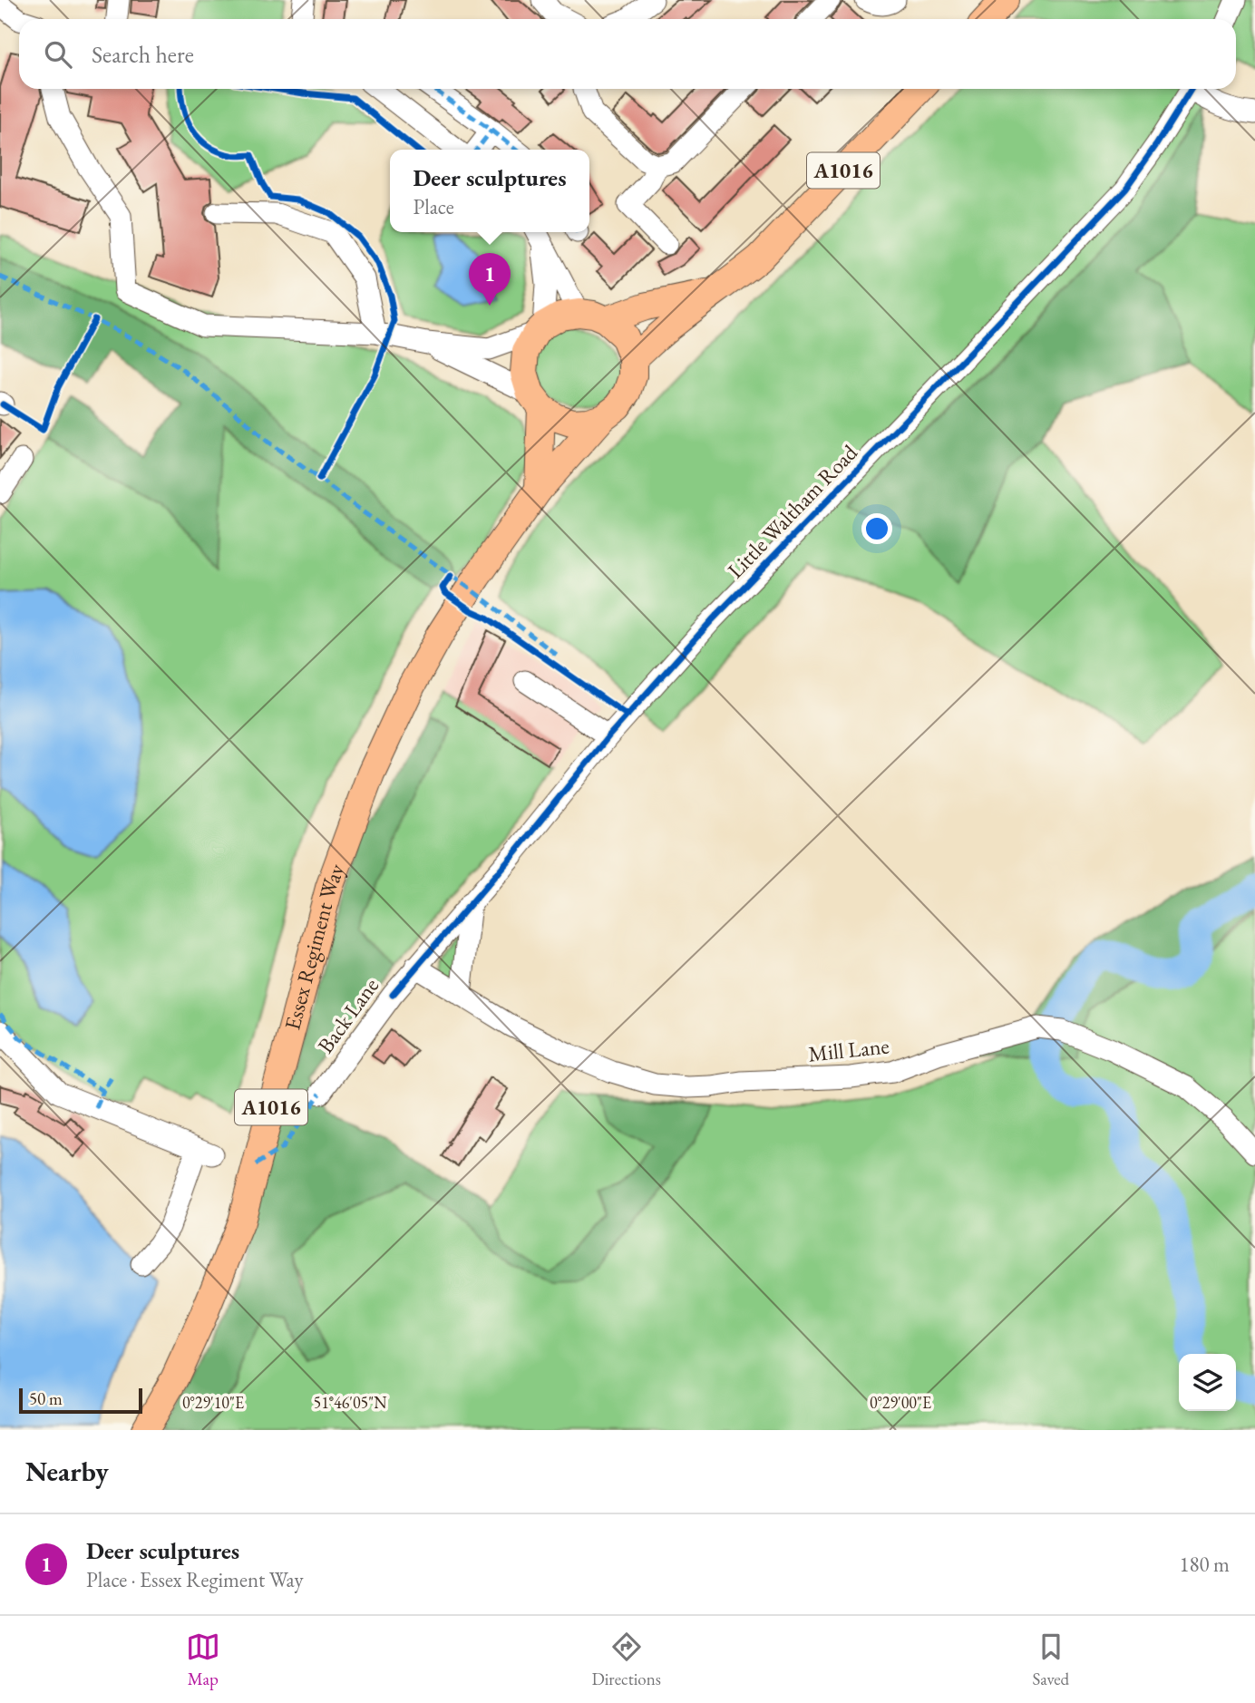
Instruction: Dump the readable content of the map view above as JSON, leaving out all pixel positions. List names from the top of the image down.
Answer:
{
  "streets": {
    "main road": ["A1016", "Essex Regiment Way"],
    "street": ["Little Waltham Road", "Back Lane", "Mill Lane"]
  },
  "crossings": [
    ["A1016", "Essex Regiment Way"],
    ["Little Waltham Road", "Back Lane"],
    ["Little Waltham Road", "Mill Lane"],
    ["Back Lane", "Mill Lane"]
  ],
  "scale_bar": "50 m",
  "page": {
    "search": "Search here",
    "popup": ["Deer sculptures", "Place"],
    "pins": "1",
    "scale": "50 m",
    "heading": "Nearby",
    "list": [
      {
        "mark": "1",
        "name": "Deer sculptures",
        "note": "Place · Essex Regiment Way",
        "value": "180 m"
      }
    ],
    "nav": ["Map", "Directions", "Saved"]
  },
  "coordinates": ["51°46'05\"N", "0°29'10\"E", "0°29'00\"E"]
}
